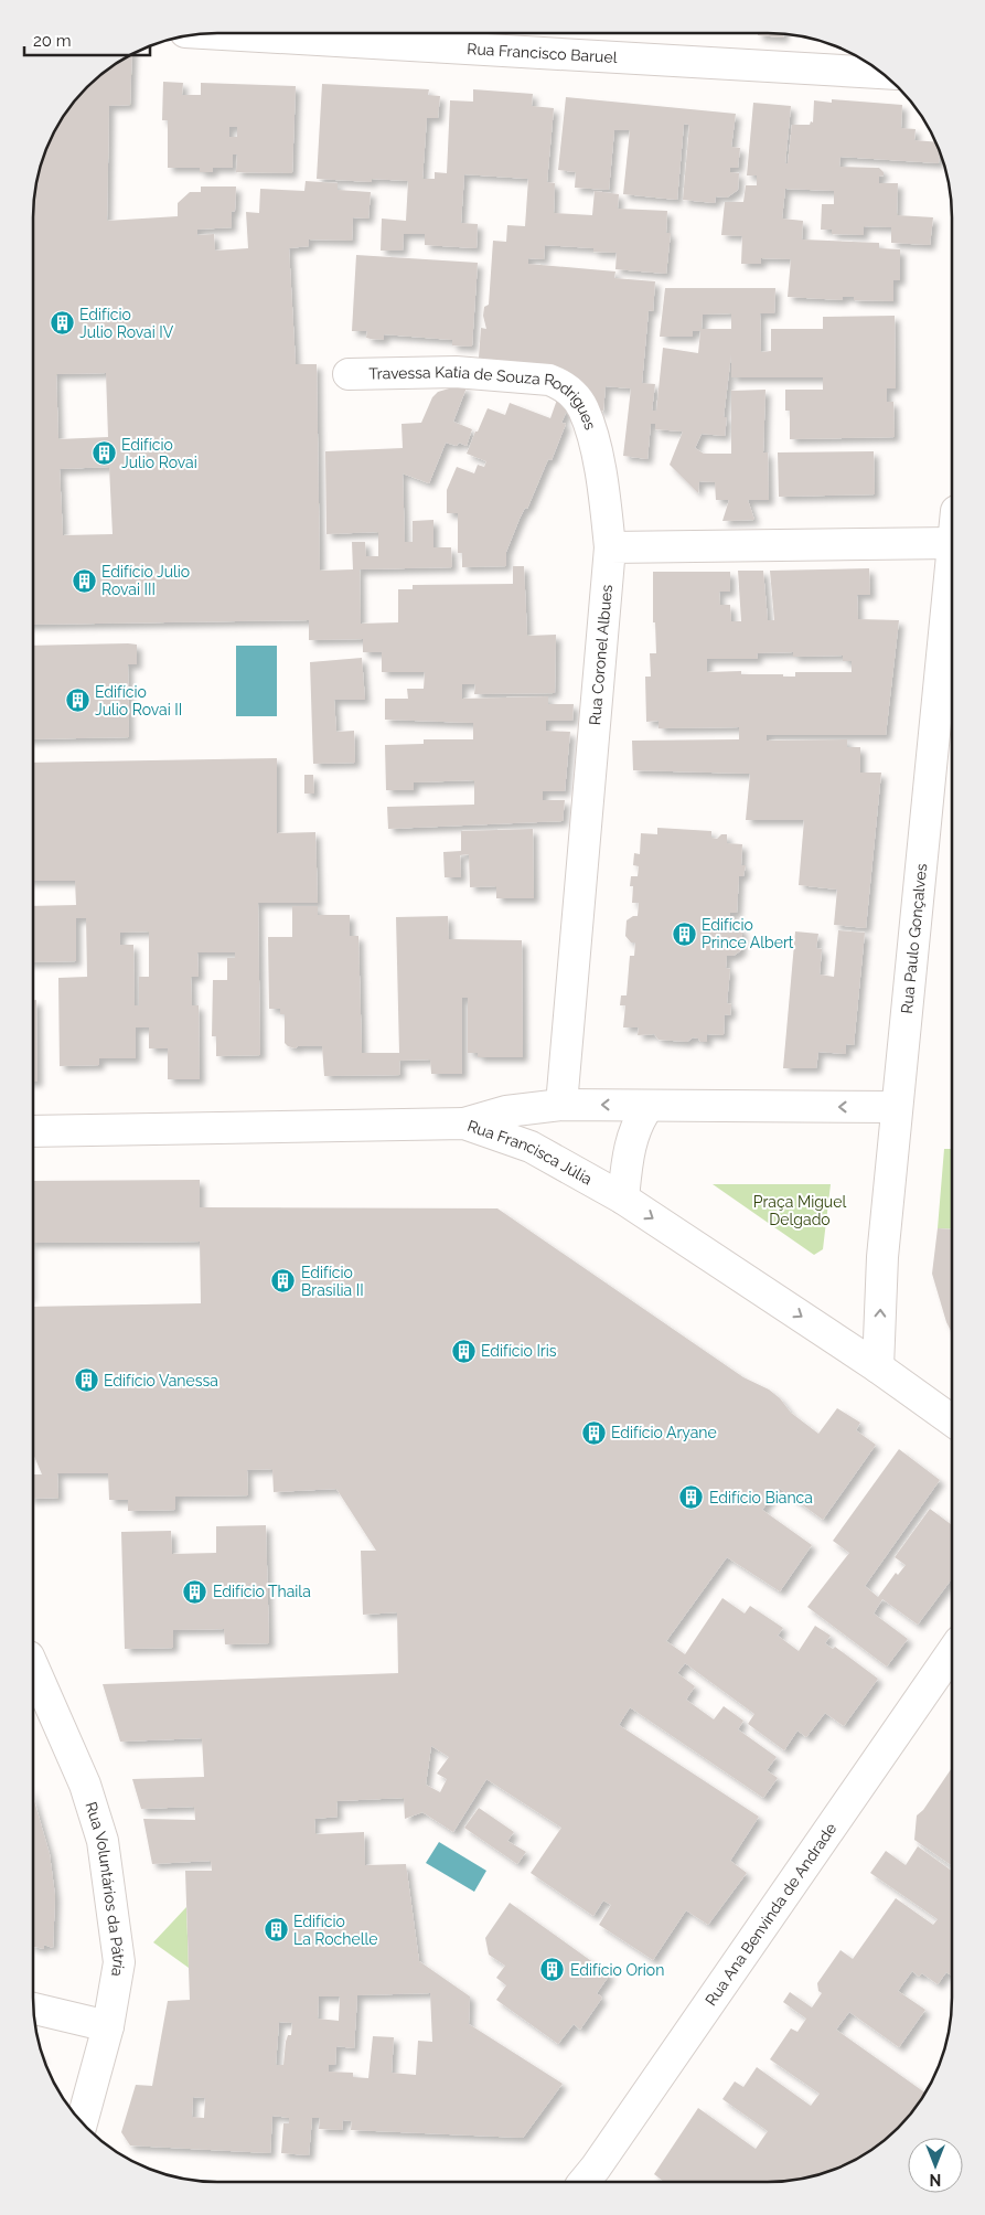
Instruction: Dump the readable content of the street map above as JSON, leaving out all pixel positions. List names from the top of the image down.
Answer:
{
  "streets": {
    "street": [
      "Rua Francisco Baruel",
      "Travessa Katia de Souza Rodrigues",
      "Rua Coronel Albues",
      "Rua Paulo Gonçalves",
      "Rua Francisca Júlia",
      "Rua Voluntários da Pátria",
      "Rua Ana Benvinda de Andrade"
    ]
  },
  "crossings": [
    ["Travessa Katia de Souza Rodrigues", "Rua Coronel Albues"],
    ["Rua Paulo Gonçalves", "Rua Francisca Júlia"]
  ],
  "parks": ["Praça Miguel Delgado"],
  "places": {
    "building": [
      "Edifício Julio Rovai IV",
      "Edifício Julio Rovai",
      "Edifício Julio Rovai III",
      "Edifício Julio Rovai II",
      "Edifício Prince Albert",
      "Edifício Brasilia II",
      "Edifício Iris",
      "Edifício Vanessa",
      "Edifício Aryane",
      "Edifício Bianca",
      "Edifício Thaila",
      "Edifício La Rochelle",
      "Edifício Orion"
    ]
  },
  "scale_bar": "20 m",
  "north": "bottom"
}
